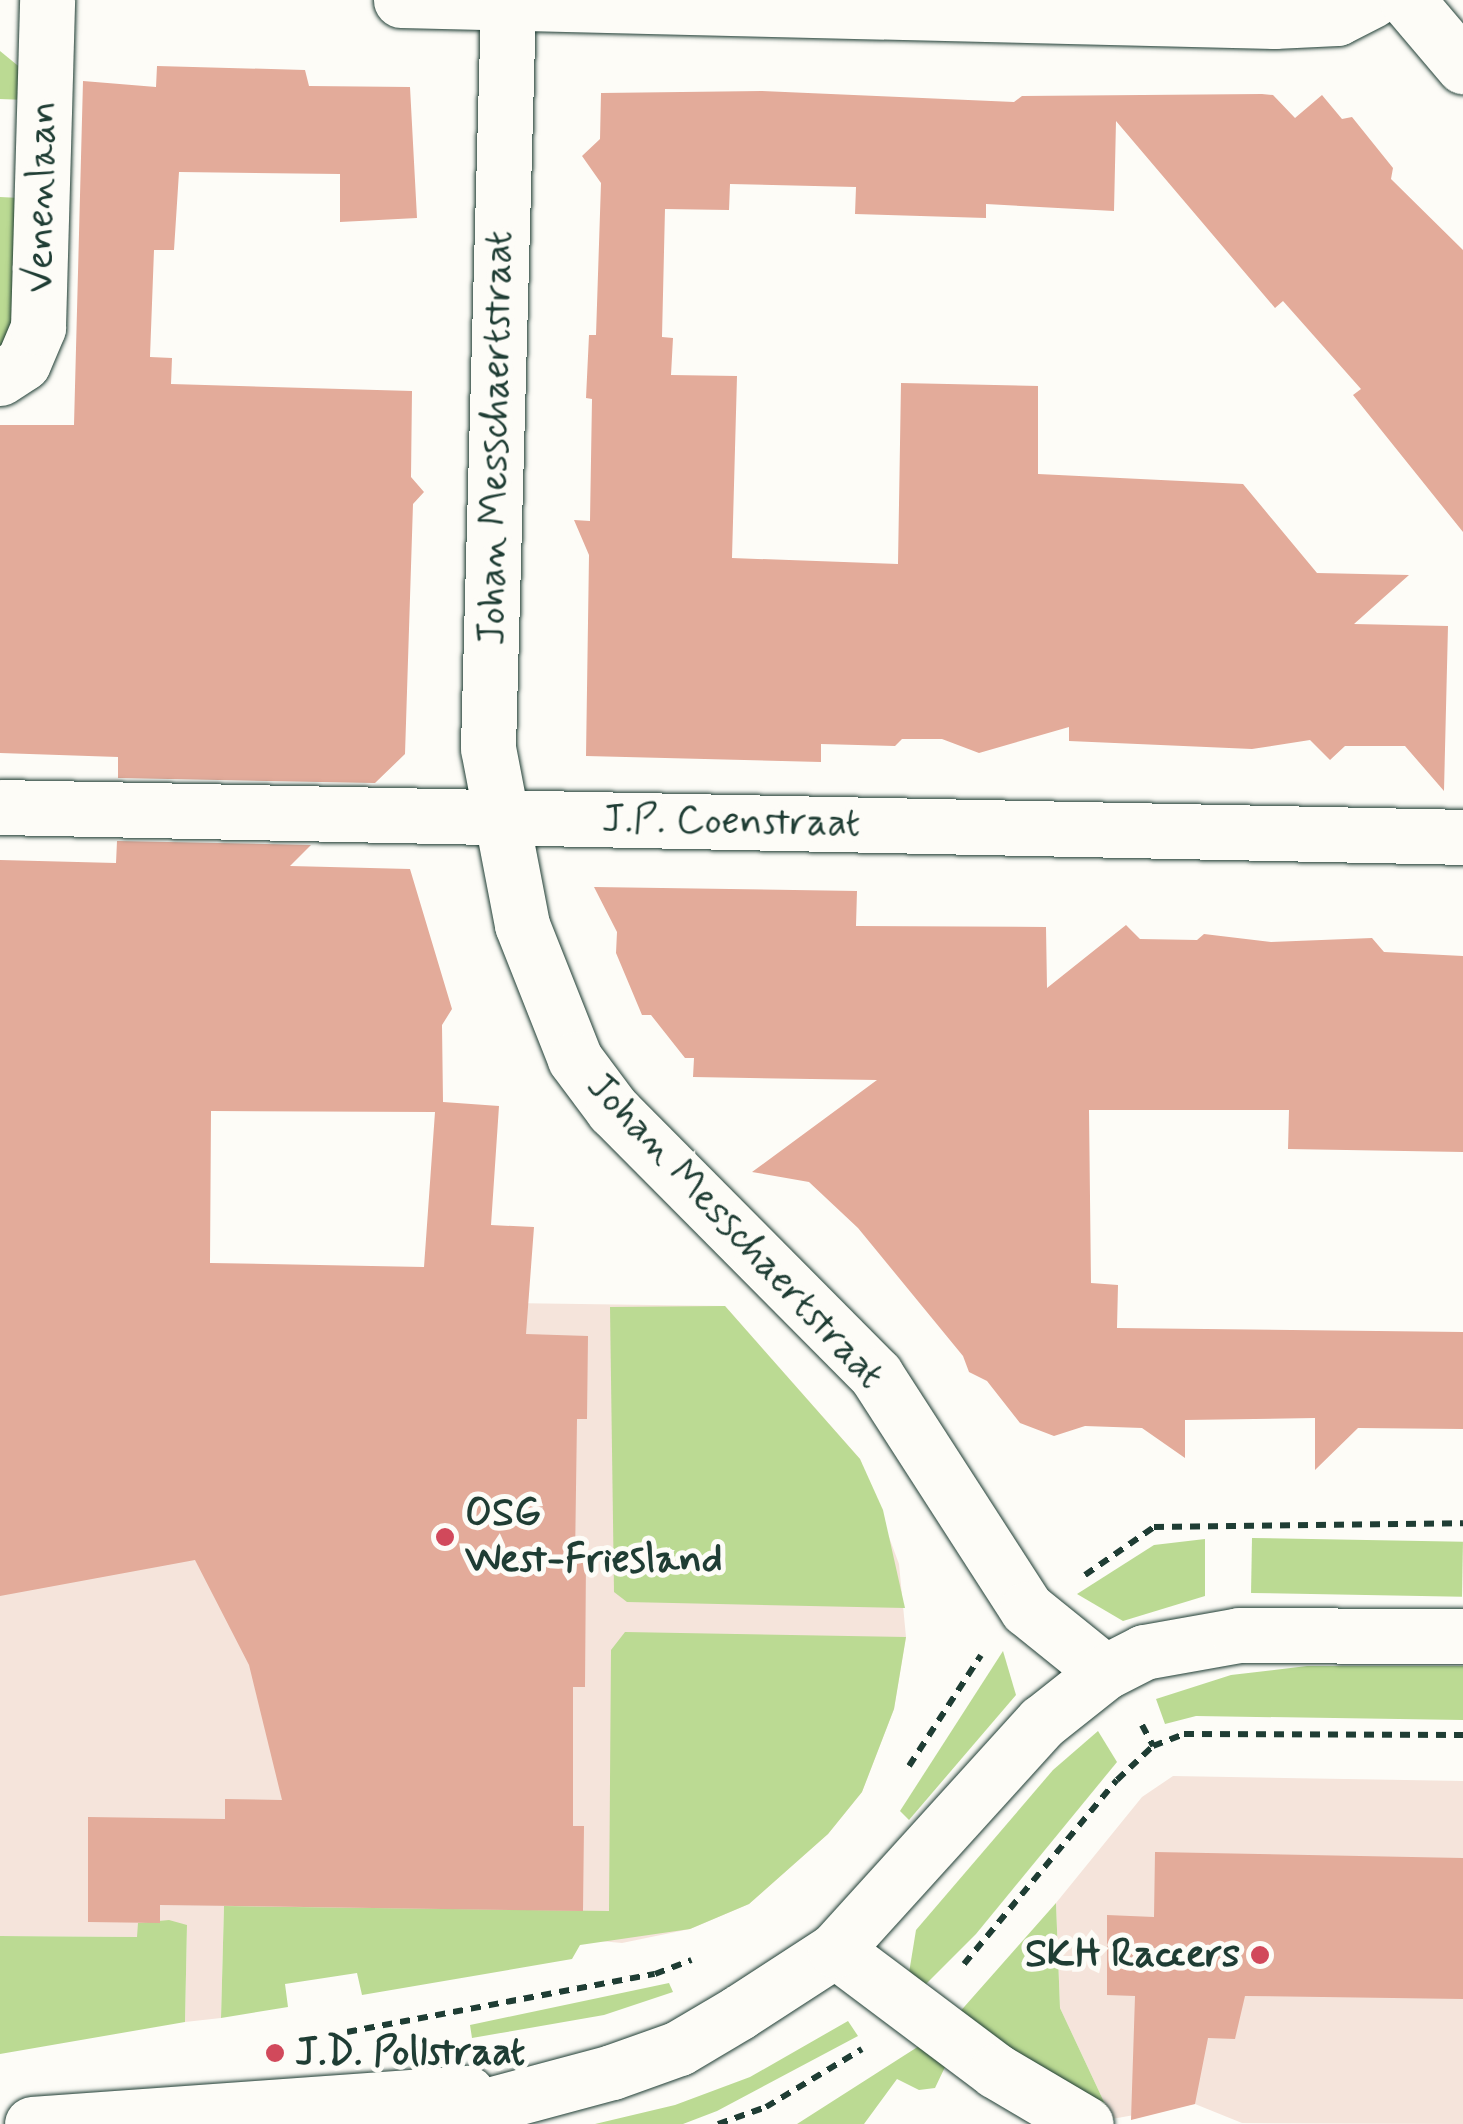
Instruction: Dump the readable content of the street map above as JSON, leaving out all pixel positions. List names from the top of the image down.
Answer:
{
  "streets": {
    "street": ["Venenlaan", "Johan Messchaertstraat", "J.P. Coenstraat"]
  },
  "crossings": [
    ["Johan Messchaertstraat", "J.P. Coenstraat"]
  ],
  "places": ["OSG West-Friesland", "SKH Raccers", "J.D. Pollstraat"]
}
